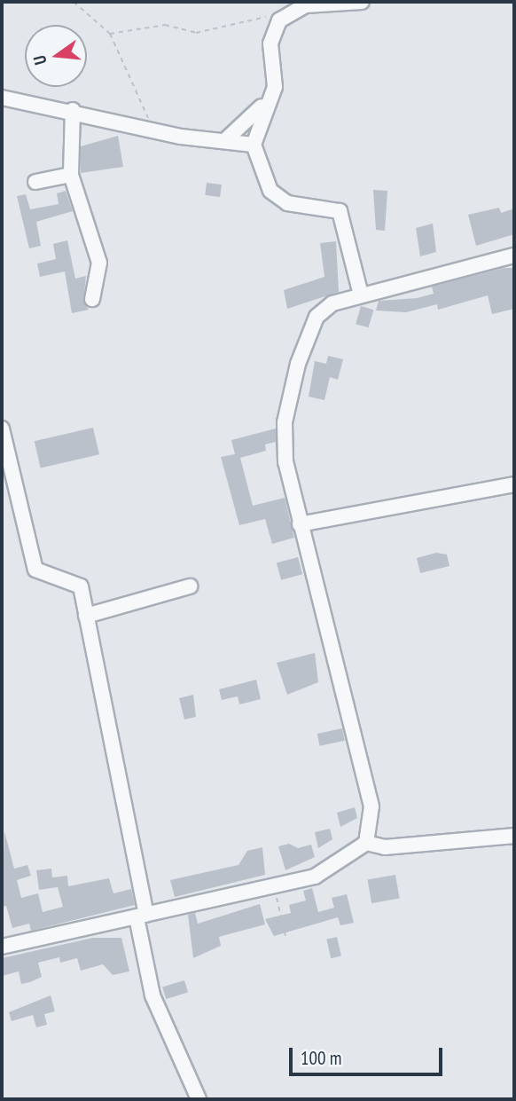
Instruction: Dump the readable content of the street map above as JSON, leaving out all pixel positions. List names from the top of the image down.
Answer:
{
  "scale_bar": "100 m",
  "north": "left"
}
